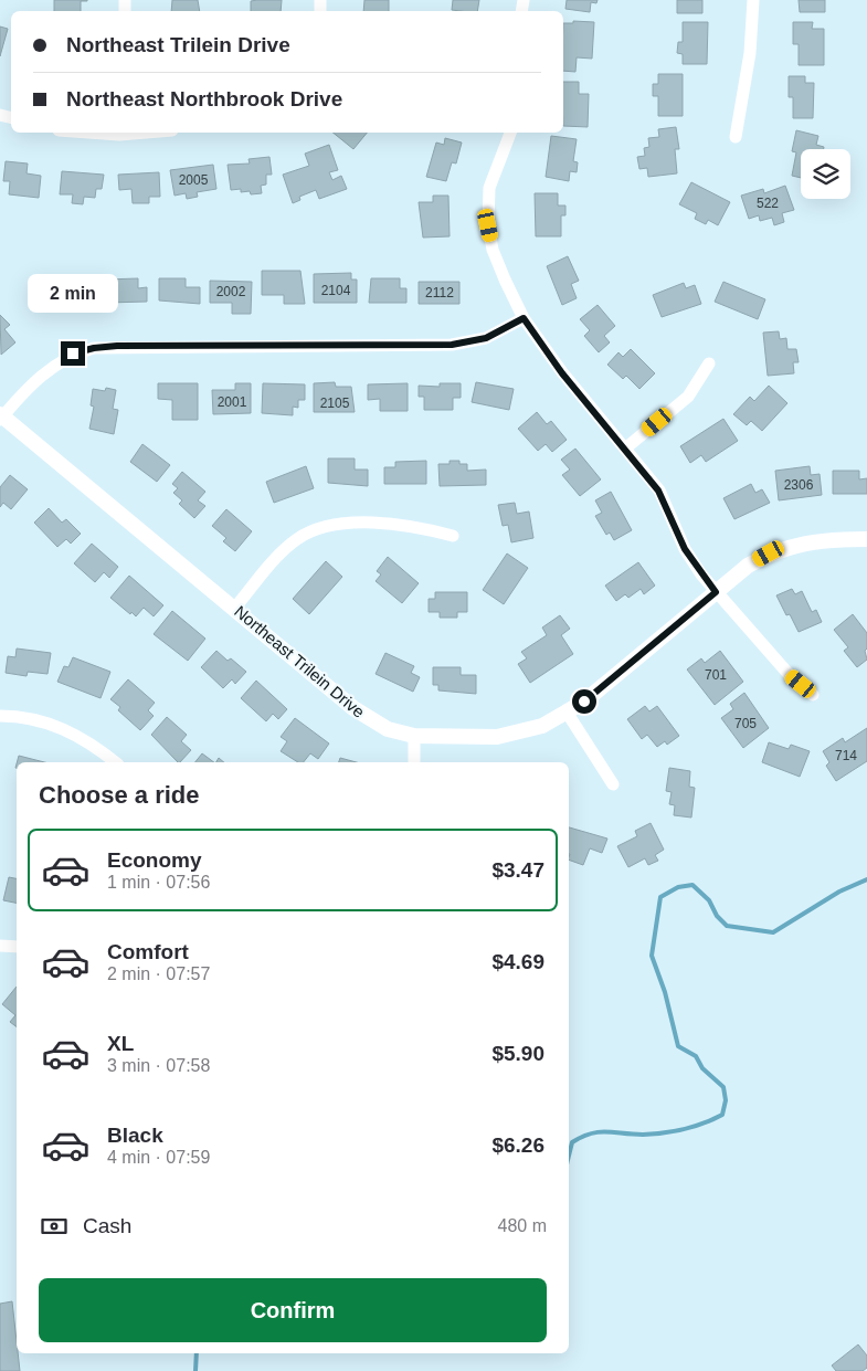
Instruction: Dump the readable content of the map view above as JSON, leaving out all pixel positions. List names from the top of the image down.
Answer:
{
  "streets": {
    "street": ["Northeast Trilein Drive"]
  },
  "house_numbers": [
    "2005",
    "522",
    "2104",
    "2002",
    "2112",
    "2001",
    "2105",
    "2306",
    "701",
    "705",
    "714"
  ],
  "page": {
    "banner": ["Northeast Trilein Drive", "Northeast Northbrook Drive"],
    "bubble": "2 min",
    "heading": "Choose a ride",
    "list": [
      {
        "name": "Economy",
        "note": "1 min · 07:56",
        "value": "$3.47"
      },
      {
        "name": "Comfort",
        "note": "2 min · 07:57",
        "value": "$4.69"
      },
      {
        "name": "XL",
        "note": "3 min · 07:58",
        "value": "$5.90"
      },
      {
        "name": "Black",
        "note": "4 min · 07:59",
        "value": "$6.26"
      }
    ],
    "pay": ["Cash", "480 m"],
    "buttons": "Confirm"
  }
}
